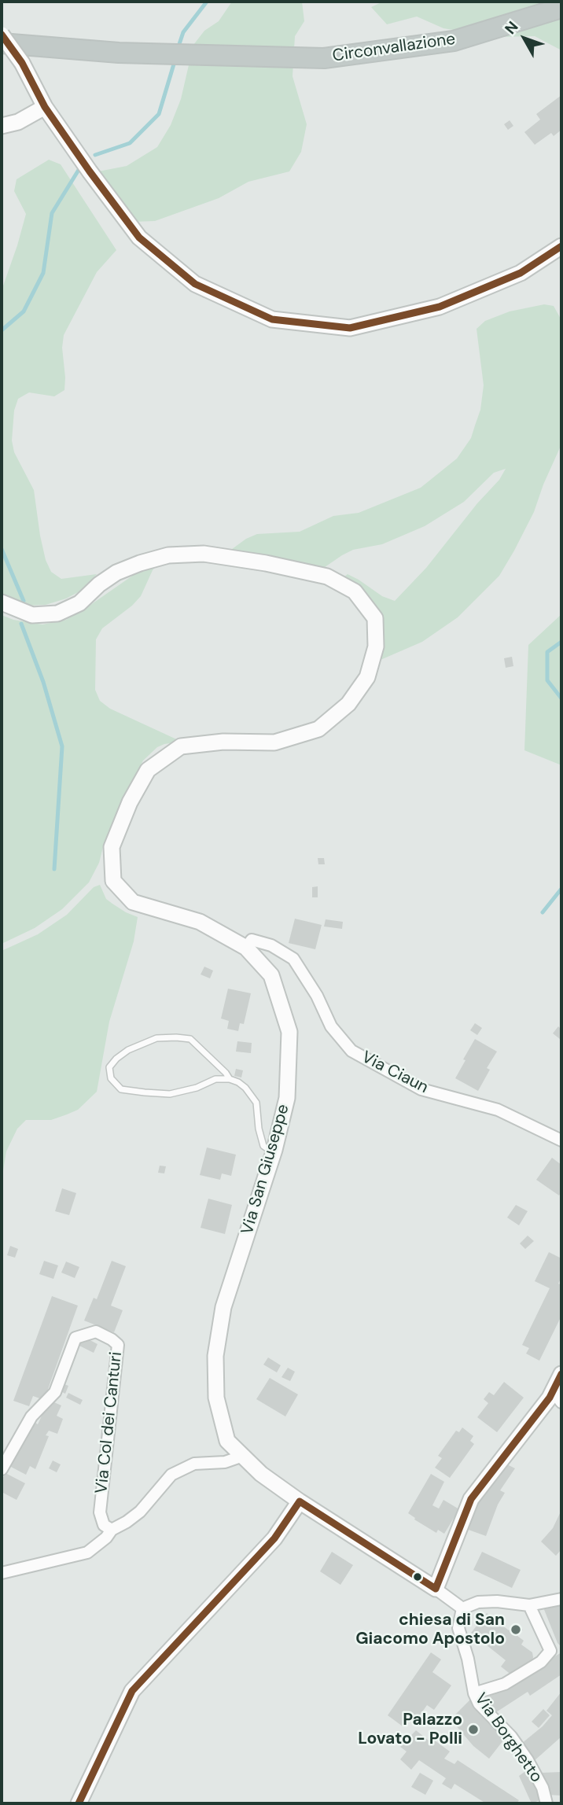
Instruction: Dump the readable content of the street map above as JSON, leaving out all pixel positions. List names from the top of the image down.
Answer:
{
  "streets": {
    "highway": ["Circonvallazione"],
    "street": [
      "Via Ciaun",
      "Via San Giuseppe",
      "Via Col dei Canturi",
      "Via Borghetto"
    ]
  },
  "crossings": [
    ["Via Ciaun", "Via San Giuseppe"]
  ],
  "places": ["chiesa di San Giacomo Apostolo", "Palazzo Lovato - Polli"],
  "north": "top left"
}
